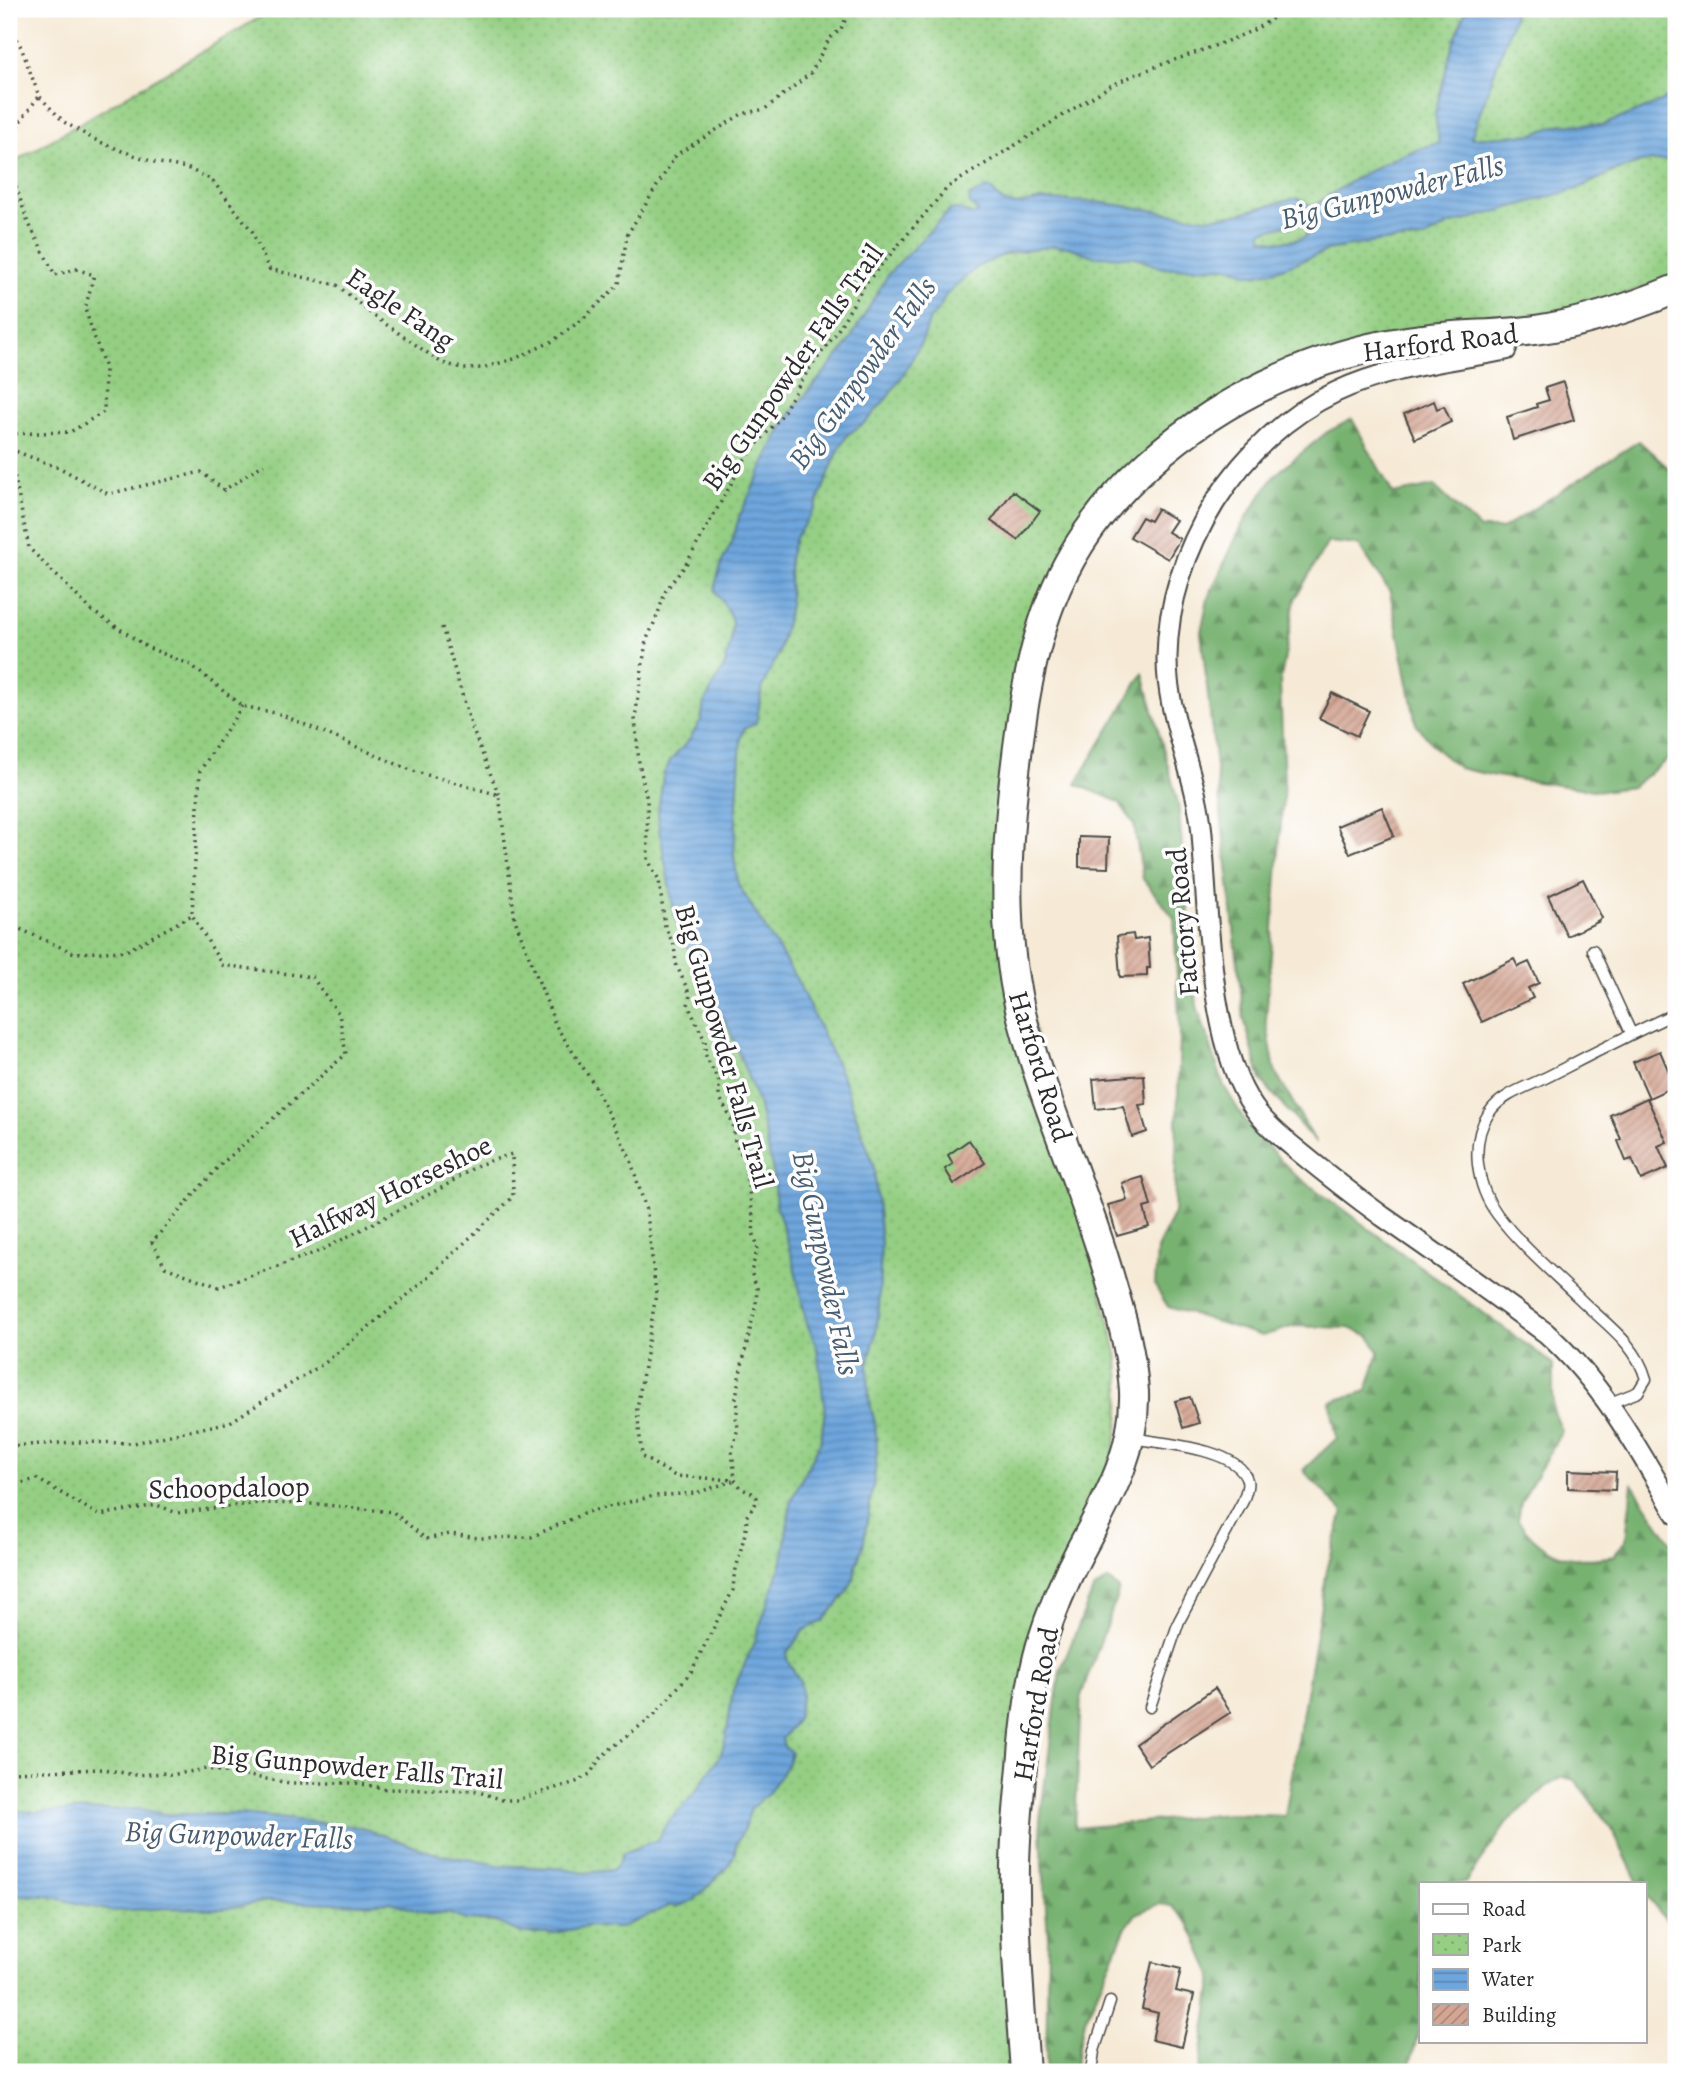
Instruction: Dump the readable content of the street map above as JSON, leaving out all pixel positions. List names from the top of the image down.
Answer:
{
  "streets": {
    "main road": ["Harford Road"],
    "street": ["Factory Road"],
    "path": [
      "Eagle Fang",
      "Big Gunpowder Falls Trail",
      "Halfway Horseshoe",
      "Schoopdaloop"
    ]
  },
  "crossings": [
    ["Harford Road", "Factory Road"],
    ["Big Gunpowder Falls Trail", "Schoopdaloop"]
  ],
  "water": ["Big Gunpowder Falls"],
  "legend": [
    "Road",
    "Park",
    "Water",
    "Building"
  ]
}
